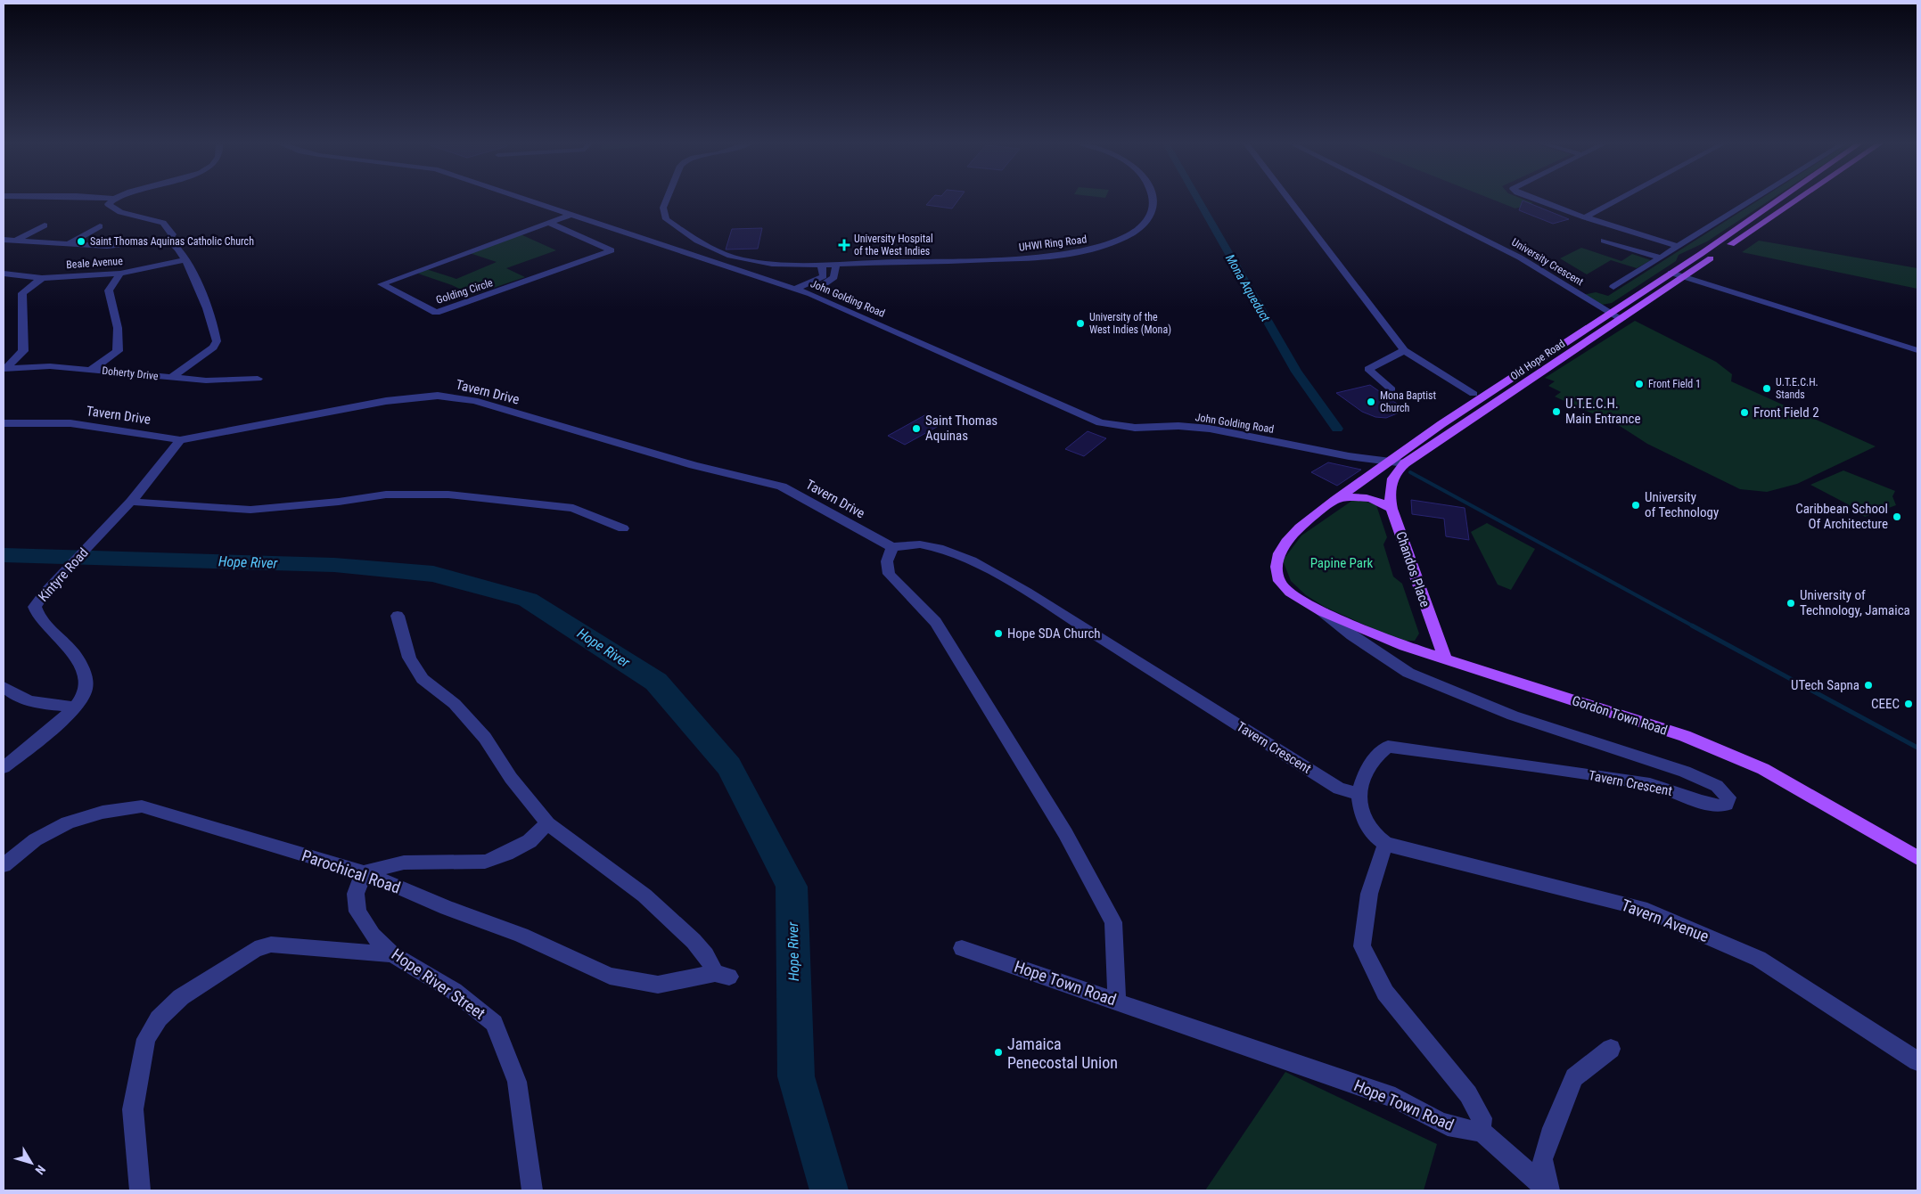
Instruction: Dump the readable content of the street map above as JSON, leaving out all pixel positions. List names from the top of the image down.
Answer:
{
  "streets": {
    "main road": ["Old Hope Road", "Chandos Place", "Gordon Town Road"],
    "street": [
      "UHWI Ring Road",
      "University Crescent",
      "Beale Avenue",
      "Golding Circle",
      "John Golding Road",
      "Doherty Drive",
      "Tavern Drive",
      "Kintyre Road",
      "Tavern Crescent",
      "Parochical Road",
      "Tavern Avenue",
      "Hope Town Road",
      "Hope River Street"
    ]
  },
  "crossings": [
    ["University Crescent", "Old Hope Road"],
    ["Golding Circle", "John Golding Road"],
    ["John Golding Road", "Old Hope Road"],
    ["Old Hope Road", "Chandos Place"],
    ["Old Hope Road", "Gordon Town Road"],
    ["Tavern Drive", "Kintyre Road"],
    ["Tavern Drive", "Tavern Crescent"],
    ["Chandos Place", "Gordon Town Road"],
    ["Gordon Town Road", "Tavern Crescent"],
    ["Parochical Road", "Hope River Street"]
  ],
  "water": ["Mona Aqueduct", "Hope River"],
  "parks": ["Papine Park"],
  "places": {
    "other": [
      "Saint Thomas Aquinas Catholic Church",
      "University of the West Indies (Mona)",
      "Front Field 1",
      "U.T.E.C.H. Stands",
      "Mona Baptist Church",
      "U.T.E.C.H. Main Entrance",
      "Front Field 2",
      "Saint Thomas Aquinas",
      "University of Technology",
      "Caribbean School Of Architecture",
      "University of Technology, Jamaica",
      "Hope SDA Church",
      "UTech Sapna",
      "CEEC",
      "Jamaica Penecostal Union"
    ],
    "health": ["University Hospital of the West Indies"]
  },
  "north": "bottom right"
}
